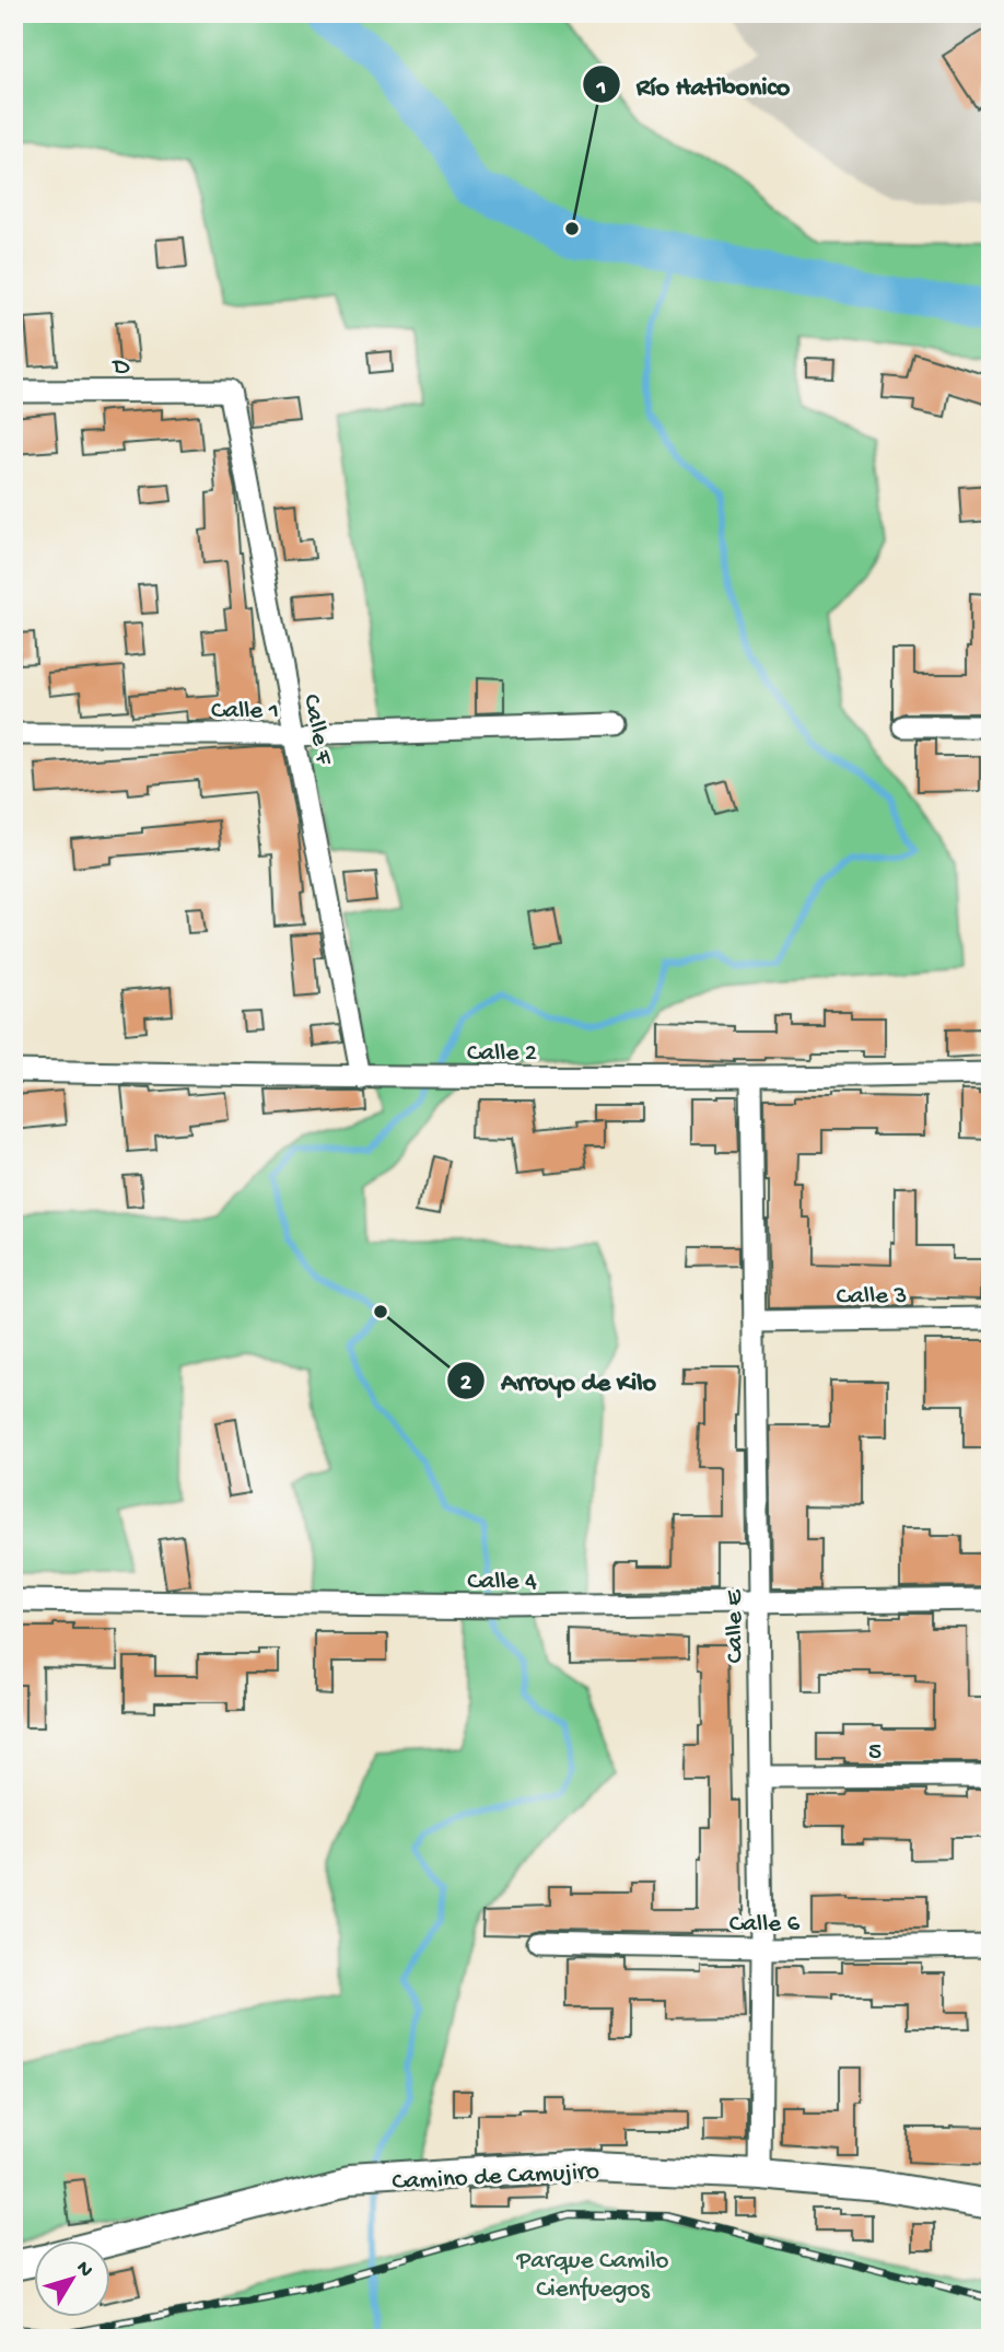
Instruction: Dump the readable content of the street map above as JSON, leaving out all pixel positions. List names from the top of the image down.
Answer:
{
  "streets": {
    "street": [
      "D",
      "Calle 1",
      "Calle F",
      "Calle 2",
      "Calle 3",
      "Calle 4",
      "Calle E",
      "5",
      "Calle 6",
      "Camino de Camujiro"
    ]
  },
  "crossings": [
    ["D", "Calle F"],
    ["Calle 1", "Calle F"],
    ["Calle F", "Calle 2"],
    ["Calle 2", "Calle E"],
    ["Calle 3", "Calle E"],
    ["Calle 4", "Calle E"],
    ["Calle E", "5"],
    ["Calle E", "Calle 6"],
    ["Calle E", "Camino de Camujiro"]
  ],
  "parks": ["Parque Camilo Cienfuegos"],
  "places": ["Río Hatibonico", "Arroyo de Kilo"],
  "north": "top right"
}
